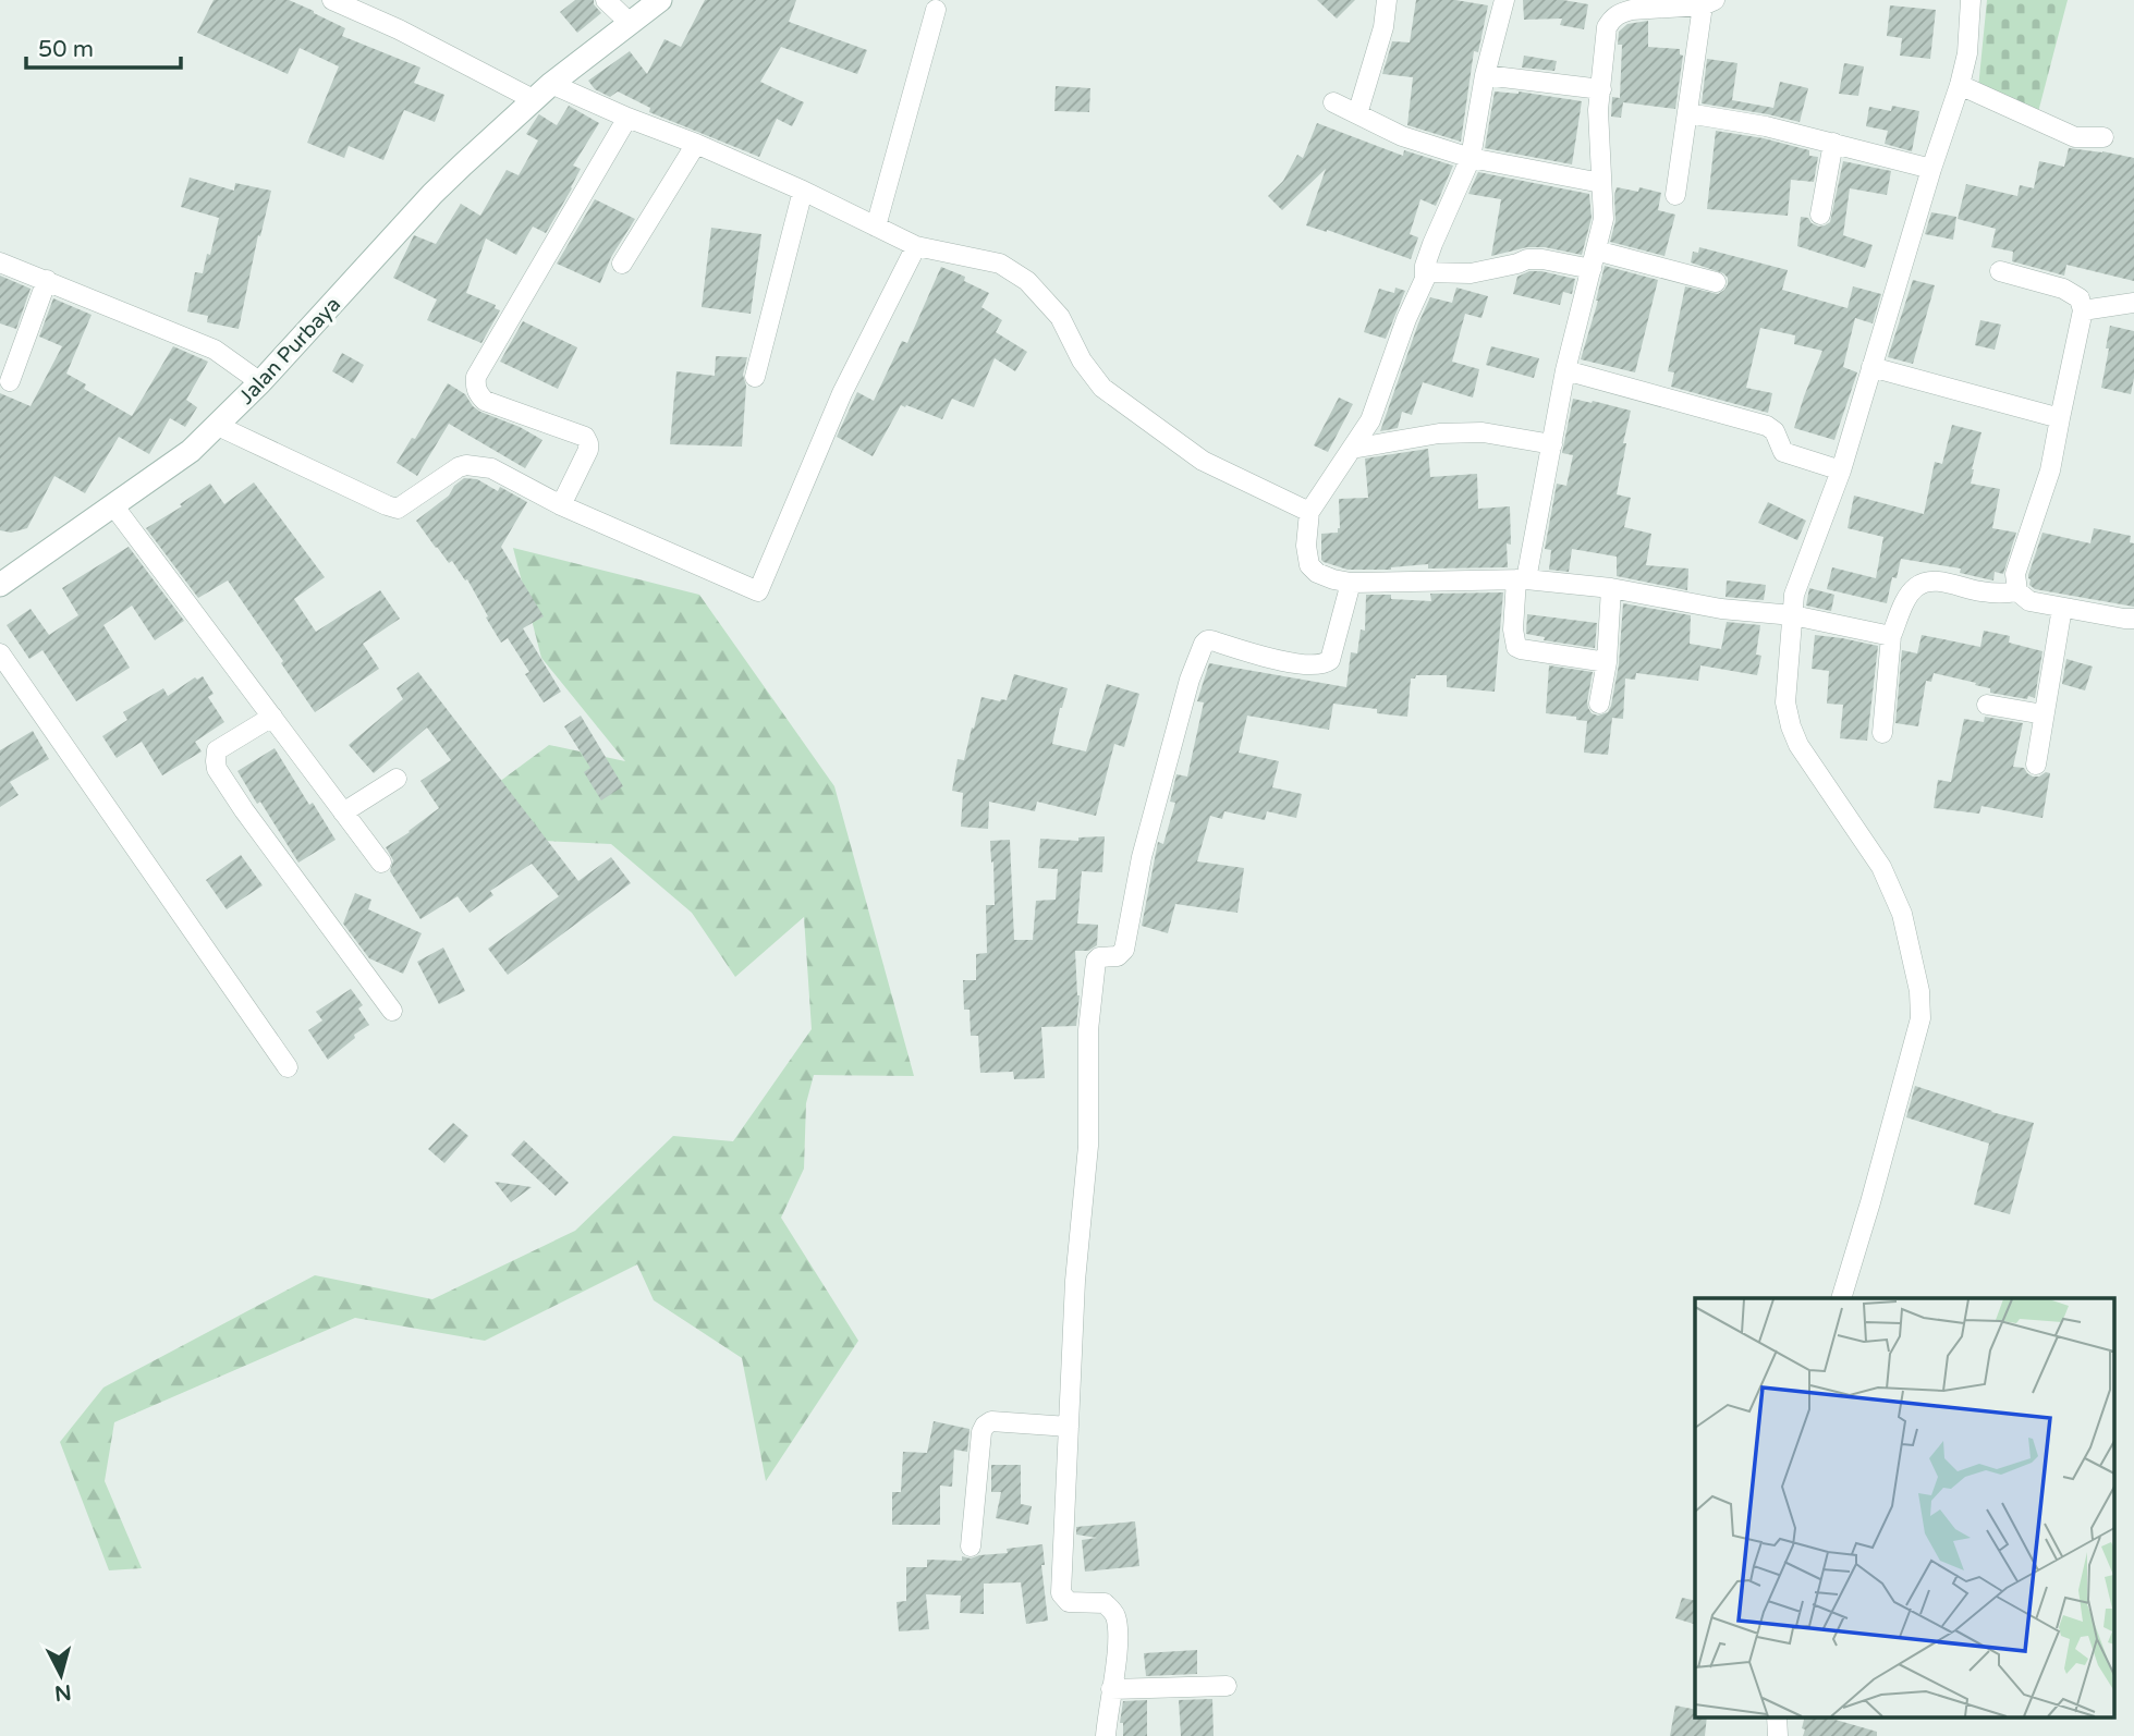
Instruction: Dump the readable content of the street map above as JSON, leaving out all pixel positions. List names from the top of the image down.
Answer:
{
  "streets": {
    "main road": ["Jalan Purbaya"]
  },
  "scale_bar": "50 m",
  "north": "bottom"
}
